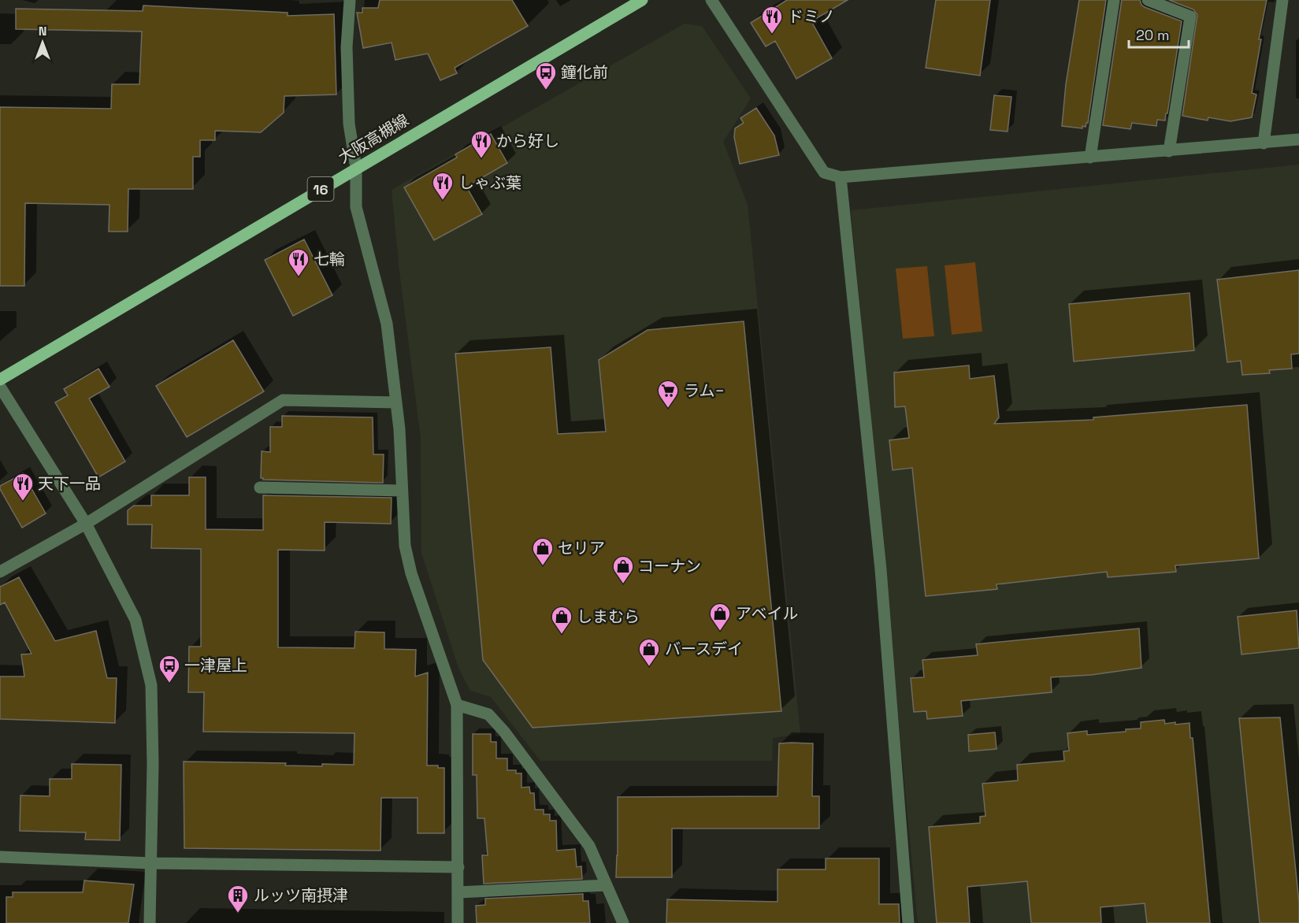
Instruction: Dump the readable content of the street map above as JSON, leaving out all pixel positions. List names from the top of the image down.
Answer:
{
  "streets": {
    "main road": ["大阪高槻線", "16"]
  },
  "places": {
    "restaurant": [
      "ドミノ",
      "から好し",
      "しゃぶ葉",
      "七輪",
      "天下一品"
    ],
    "bus stop": ["鐘化前", "一津屋上"],
    "supermarket": ["ラム−"],
    "shop": [
      "セリア",
      "コーナン",
      "アベイル",
      "しまむら",
      "バースデイ"
    ],
    "building": ["ルッツ南摂津"]
  },
  "scale_bar": "20 m",
  "north": "top"
}
